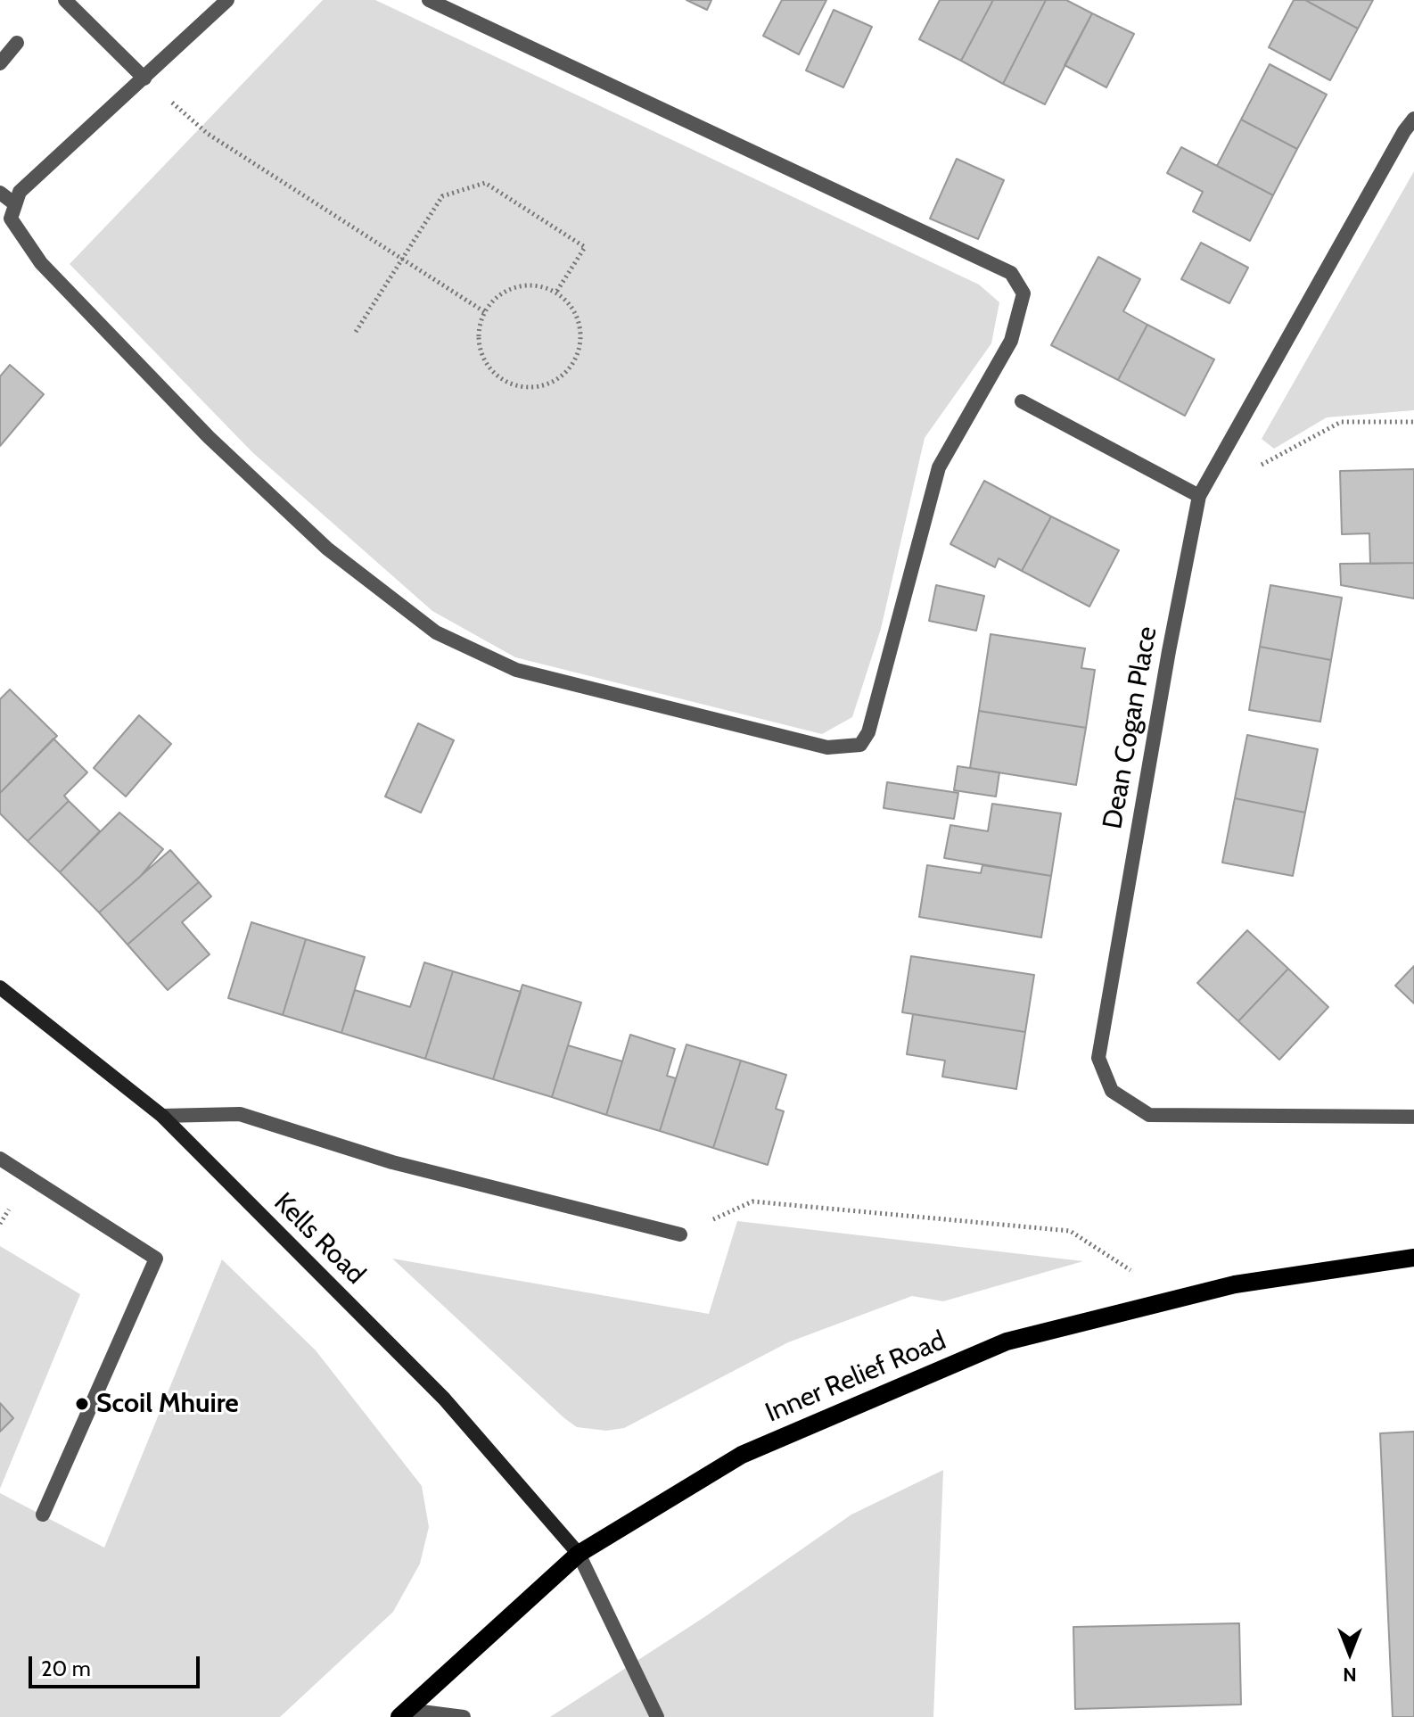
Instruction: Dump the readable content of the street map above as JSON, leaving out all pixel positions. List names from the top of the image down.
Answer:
{
  "streets": {
    "main road": ["Kells Road", "Inner Relief Road"],
    "street": ["Dean Cogan Place"]
  },
  "crossings": [
    ["Kells Road", "Inner Relief Road"]
  ],
  "places": ["Scoil Mhuire"],
  "scale_bar": "20 m",
  "north": "bottom"
}
